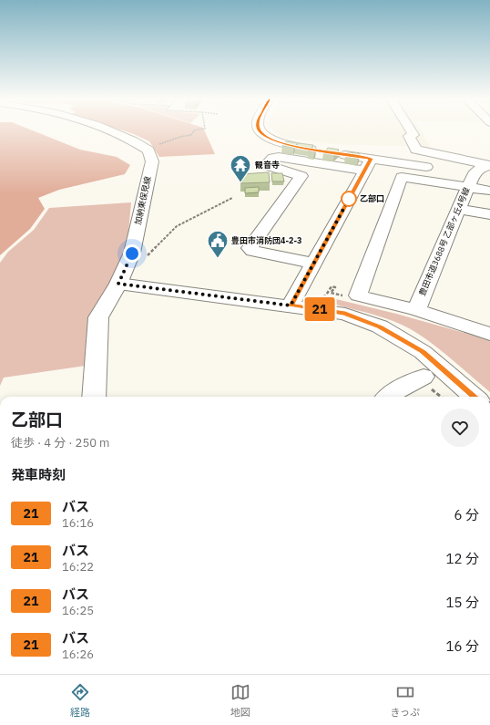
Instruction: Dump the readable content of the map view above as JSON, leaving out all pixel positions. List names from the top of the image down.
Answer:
{
  "streets": {
    "street": ["加納東保見線", "豊田市道3688号 乙部ヶ丘4号線"]
  },
  "places": {
    "temple": ["観音寺"],
    "other": ["乙部口"],
    "public building": ["豊田市消防団4-2-3"]
  },
  "lines": ["bus line 21"],
  "page": {
    "on_map": "21",
    "heading": [
      ["乙部口", "徒歩 · 4 分 · 250 m"],
      "発車時刻"
    ],
    "list": [
      {
        "mark": "21",
        "name": "バス",
        "note": "16:16",
        "value": "6 分"
      },
      {
        "mark": "21",
        "name": "バス",
        "note": "16:22",
        "value": "12 分"
      },
      {
        "mark": "21",
        "name": "バス",
        "note": "16:25",
        "value": "15 分"
      },
      {
        "mark": "21",
        "name": "バス",
        "note": "16:26",
        "value": "16 分"
      }
    ],
    "tabs": ["経路", "地図", "きっぷ"]
  }
}
